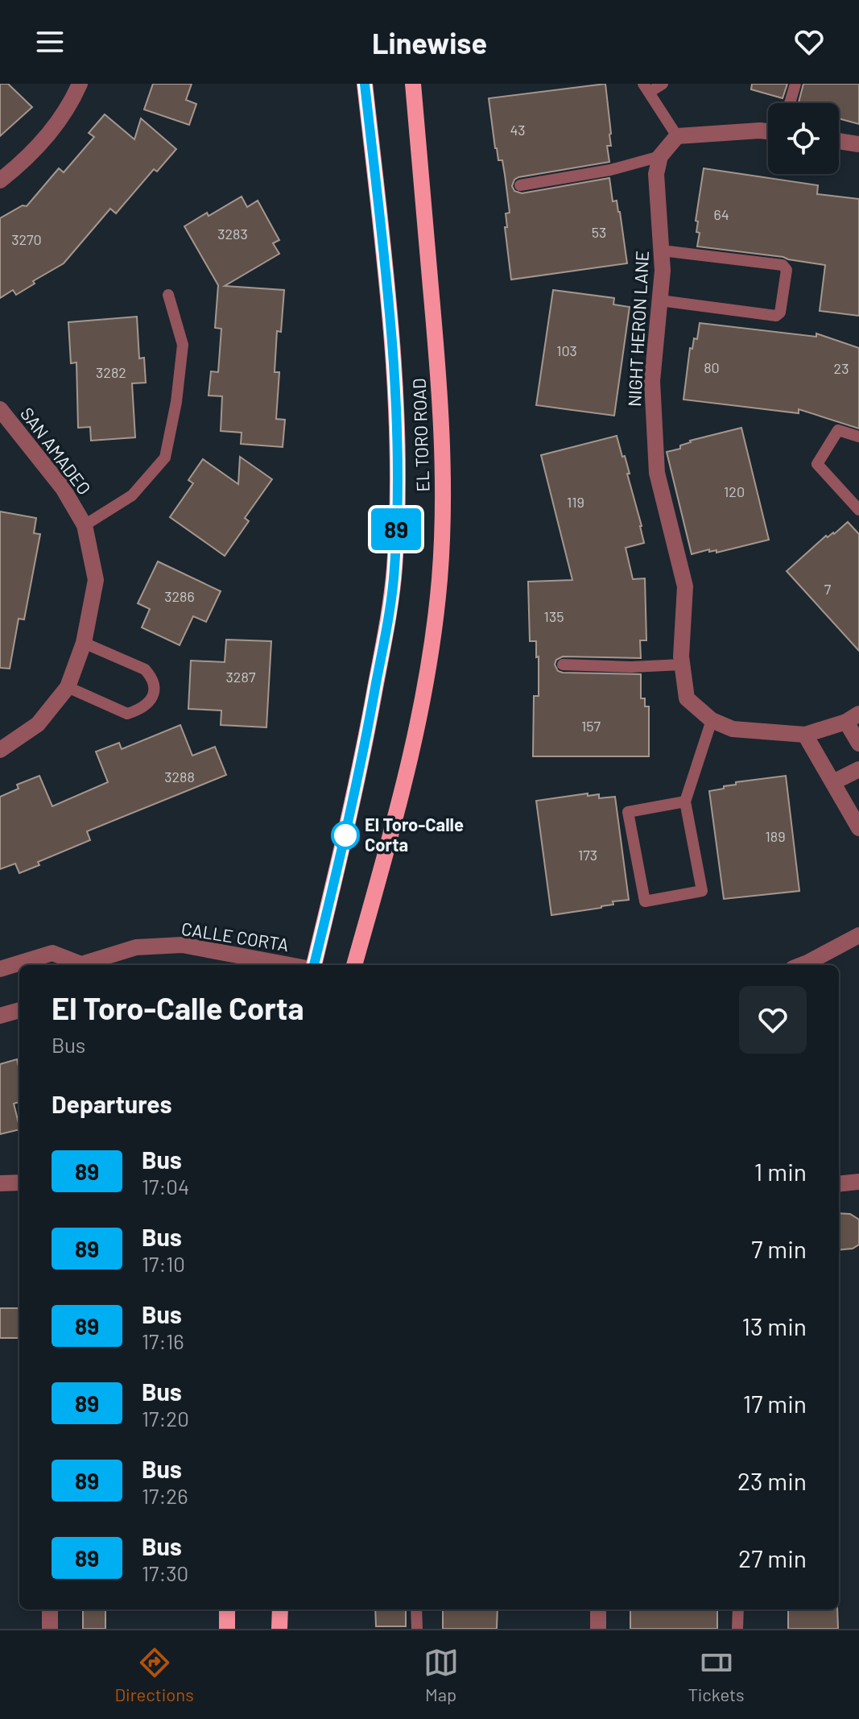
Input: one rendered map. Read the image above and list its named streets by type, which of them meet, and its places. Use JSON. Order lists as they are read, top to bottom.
{
  "streets": {
    "main road": ["EL TORO ROAD"],
    "street": ["NIGHT HERON LANE", "SAN AMADEO", "CALLE CORTA"]
  },
  "places": ["El Toro-Calle Corta"],
  "lines": ["bus line 89"],
  "house_numbers": [
    "43",
    "64",
    "53",
    "3283",
    "3270",
    "103",
    "80",
    "23",
    "3282",
    "120",
    "119",
    "7",
    "3286",
    "135",
    "3287",
    "157",
    "3288",
    "189",
    "173"
  ],
  "page": {
    "header": "Linewise",
    "on_map": "89",
    "heading": [
      ["El Toro-Calle Corta", "Bus"],
      "Departures"
    ],
    "list": [
      {
        "mark": "89",
        "name": "Bus",
        "note": "17:04",
        "value": "1 min"
      },
      {
        "mark": "89",
        "name": "Bus",
        "note": "17:10",
        "value": "7 min"
      },
      {
        "mark": "89",
        "name": "Bus",
        "note": "17:16",
        "value": "13 min"
      },
      {
        "mark": "89",
        "name": "Bus",
        "note": "17:20",
        "value": "17 min"
      },
      {
        "mark": "89",
        "name": "Bus",
        "note": "17:26",
        "value": "23 min"
      },
      {
        "mark": "89",
        "name": "Bus",
        "note": "17:30",
        "value": "27 min"
      }
    ],
    "tabs": ["Directions", "Map", "Tickets"]
  }
}
